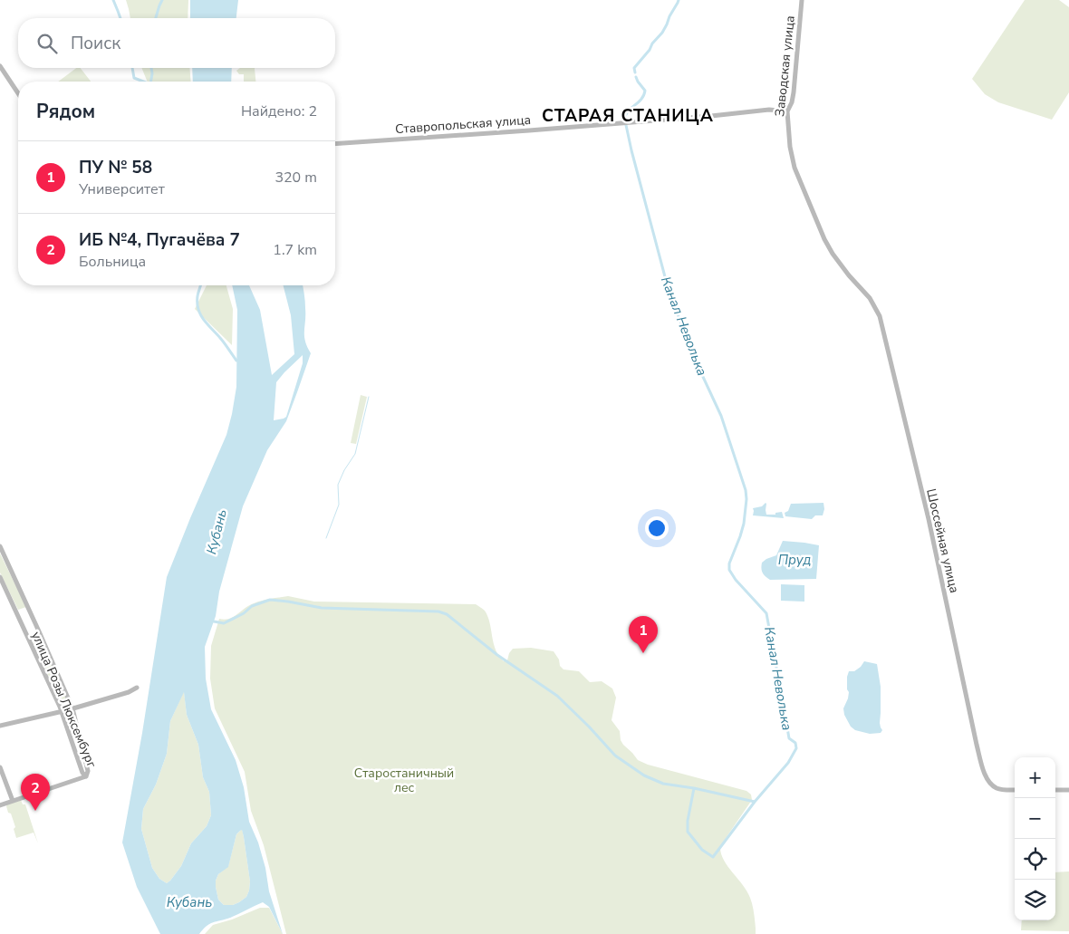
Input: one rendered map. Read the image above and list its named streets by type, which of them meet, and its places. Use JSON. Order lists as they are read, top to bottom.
{
  "streets": {
    "main road": [
      "Заводская улица",
      "Ставропольская улица",
      "Шоссейная улица",
      "улица Розы Люксембург"
    ]
  },
  "crossings": [
    ["Заводская улица", "Ставропольская улица"],
    ["Заводская улица", "Шоссейная улица"]
  ],
  "districts": ["СТАРАЯ СТАНИЦА"],
  "water": ["Канал Неволька", "Кубань", "Пруд"],
  "parks": ["Старостаничный лес"],
  "page": {
    "search": "Поиск",
    "heading": ["Рядом", "Найдено: 2"],
    "list": [
      {
        "mark": "1",
        "name": "ПУ № 58",
        "note": "Университет",
        "value": "320 m"
      },
      {
        "mark": "2",
        "name": "ИБ №4, Пугачёва 7",
        "note": "Больница",
        "value": "1.7 km"
      }
    ],
    "pins": ["1", "2"],
    "map_buttons": ["+", "−"]
  }
}
